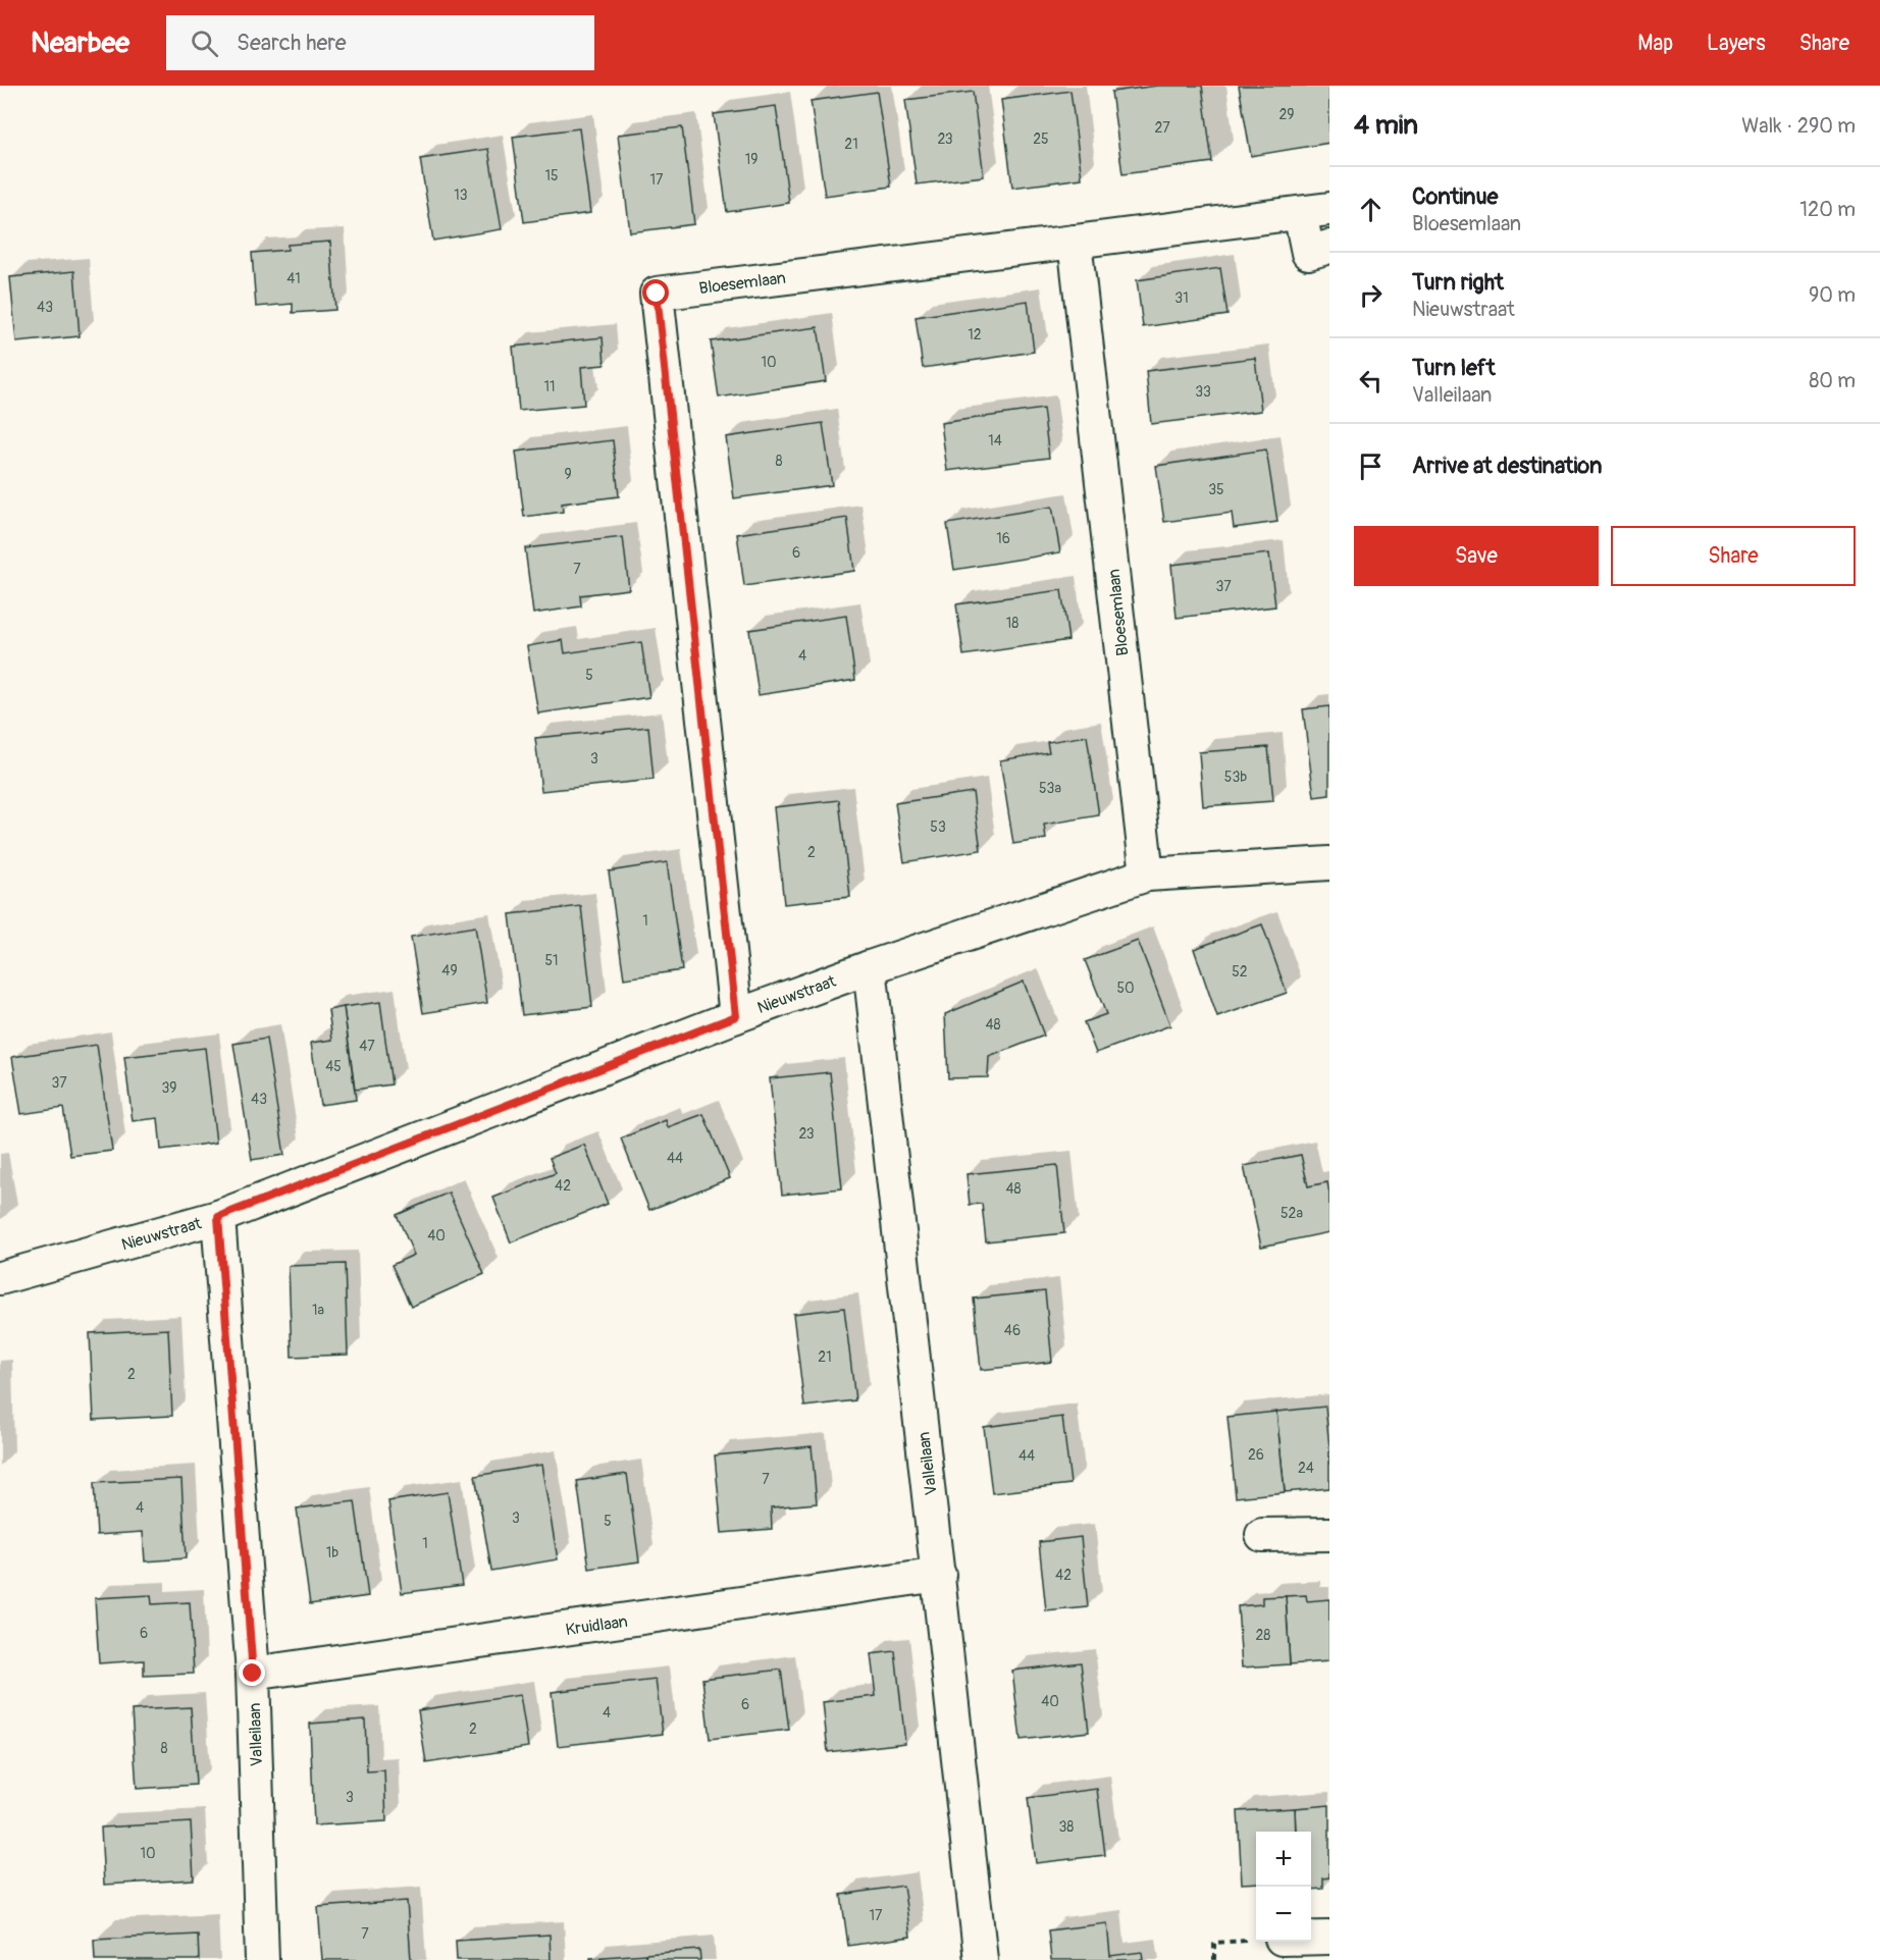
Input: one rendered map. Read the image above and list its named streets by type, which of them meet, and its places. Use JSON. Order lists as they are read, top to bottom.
{
  "streets": {
    "street": [
      "Bloesemlaan",
      "Nieuwstraat",
      "Valleilaan",
      "Kruidlaan"
    ]
  },
  "crossings": [
    ["Bloesemlaan", "Nieuwstraat"],
    ["Nieuwstraat", "Valleilaan"],
    ["Valleilaan", "Kruidlaan"]
  ],
  "house_numbers": [
    "29",
    "27",
    "23",
    "25",
    "21",
    "19",
    "15",
    "17",
    "13",
    "41",
    "31",
    "43",
    "12",
    "10",
    "11",
    "33",
    "14",
    "8",
    "9",
    "35",
    "16",
    "6",
    "7",
    "37",
    "18",
    "4",
    "5",
    "3",
    "53b",
    "53a",
    "53",
    "2",
    "1",
    "51",
    "49",
    "52",
    "50",
    "48",
    "47",
    "45",
    "37",
    "39",
    "43",
    "23",
    "44",
    "42",
    "48",
    "52a",
    "40",
    "1a",
    "46",
    "21",
    "2",
    "26",
    "44",
    "24",
    "7",
    "4",
    "3",
    "5",
    "1",
    "1b",
    "42",
    "6",
    "28",
    "40",
    "6",
    "4",
    "2",
    "8",
    "3",
    "38",
    "10",
    "17",
    "7"
  ],
  "page": {
    "header": "Nearbee",
    "search": "Search here",
    "nav": ["Map", "Layers", "Share"],
    "heading": ["4 min", "Walk · 290 m"],
    "list": [
      ["Continue", "Bloesemlaan", "120 m"],
      ["Turn right", "Nieuwstraat", "90 m"],
      ["Turn left", "Valleilaan", "80 m"],
      "Arrive at destination"
    ],
    "buttons": ["Save", "Share"],
    "map_buttons": ["+", "−"]
  }
}
